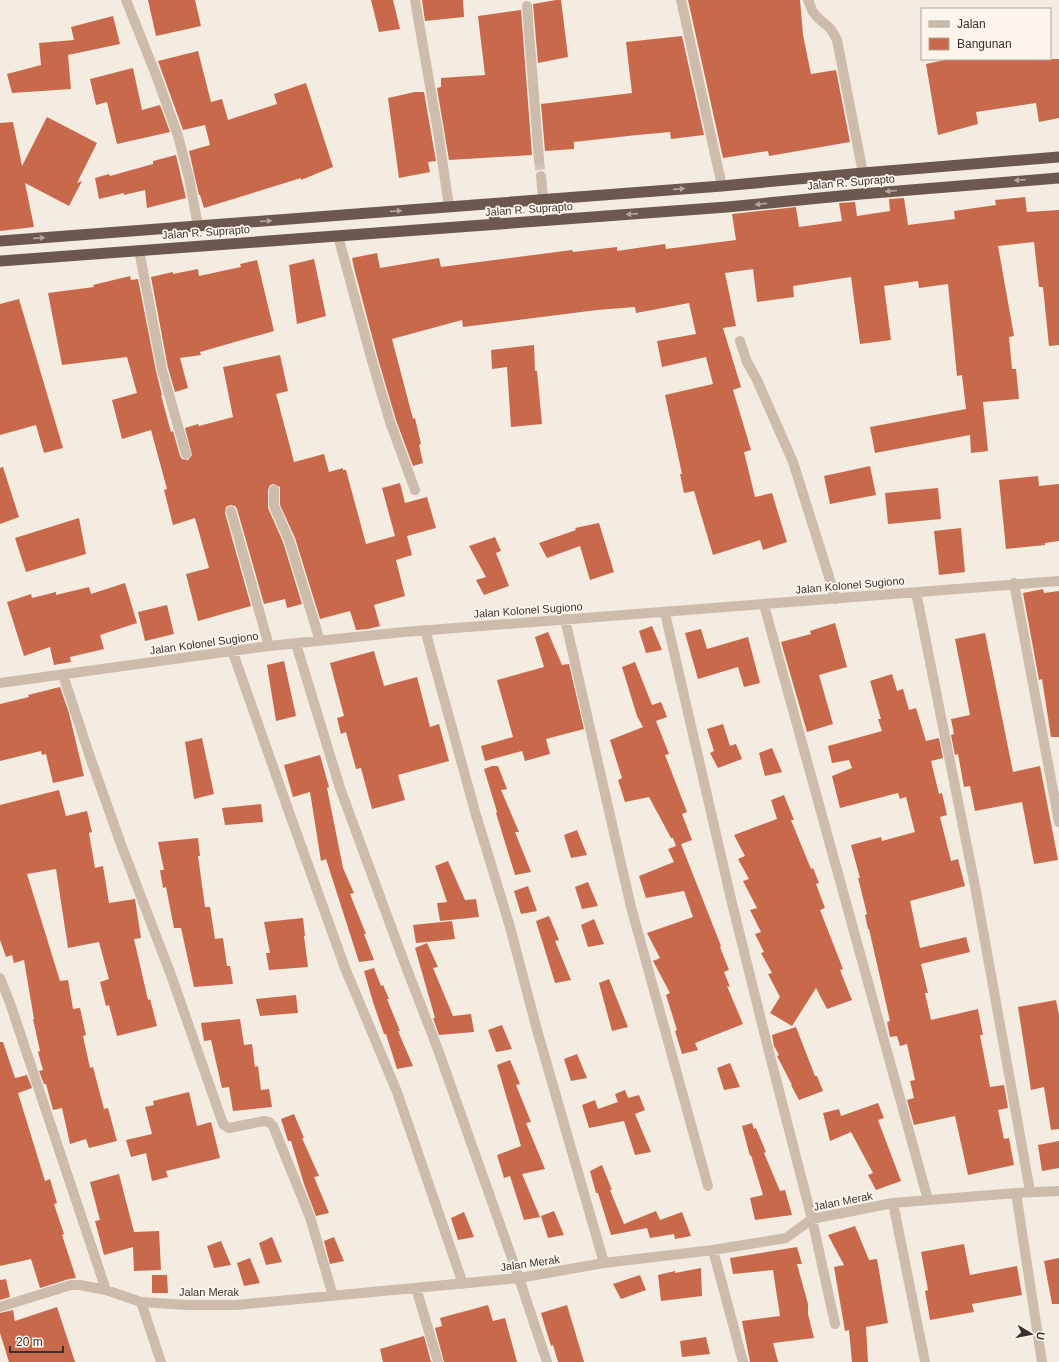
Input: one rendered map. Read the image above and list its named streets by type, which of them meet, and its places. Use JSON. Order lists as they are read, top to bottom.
{
  "streets": {
    "highway": ["Jalan R. Suprapto"],
    "street": ["Jalan Kolonel Sugiono", "Jalan Merak"]
  },
  "legend": ["Jalan", "Bangunan"],
  "scale_bar": "20 m",
  "north": "right"
}
